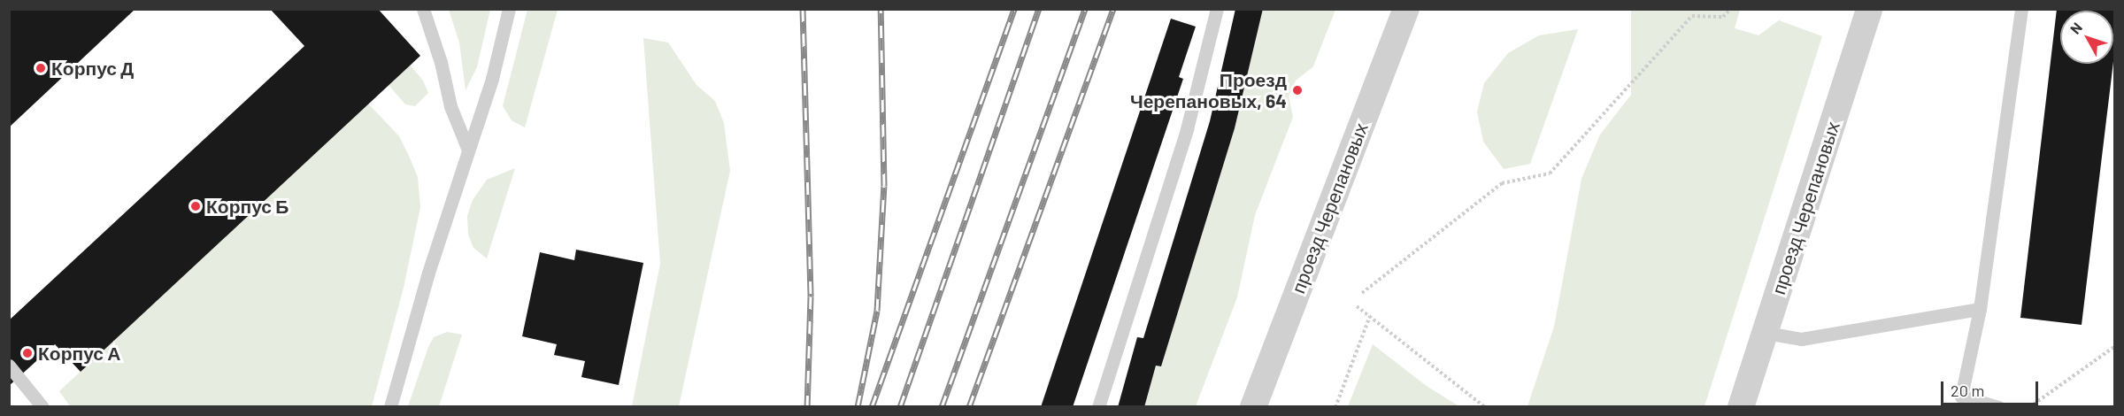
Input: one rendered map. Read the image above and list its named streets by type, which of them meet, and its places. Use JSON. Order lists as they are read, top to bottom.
{
  "streets": {
    "street": ["проезд Черепановых"]
  },
  "places": [
    "Корпус Д",
    "Проезд Черепановых, 64",
    "Корпус Б",
    "Корпус А"
  ],
  "scale_bar": "20 m",
  "north": "top left"
}
